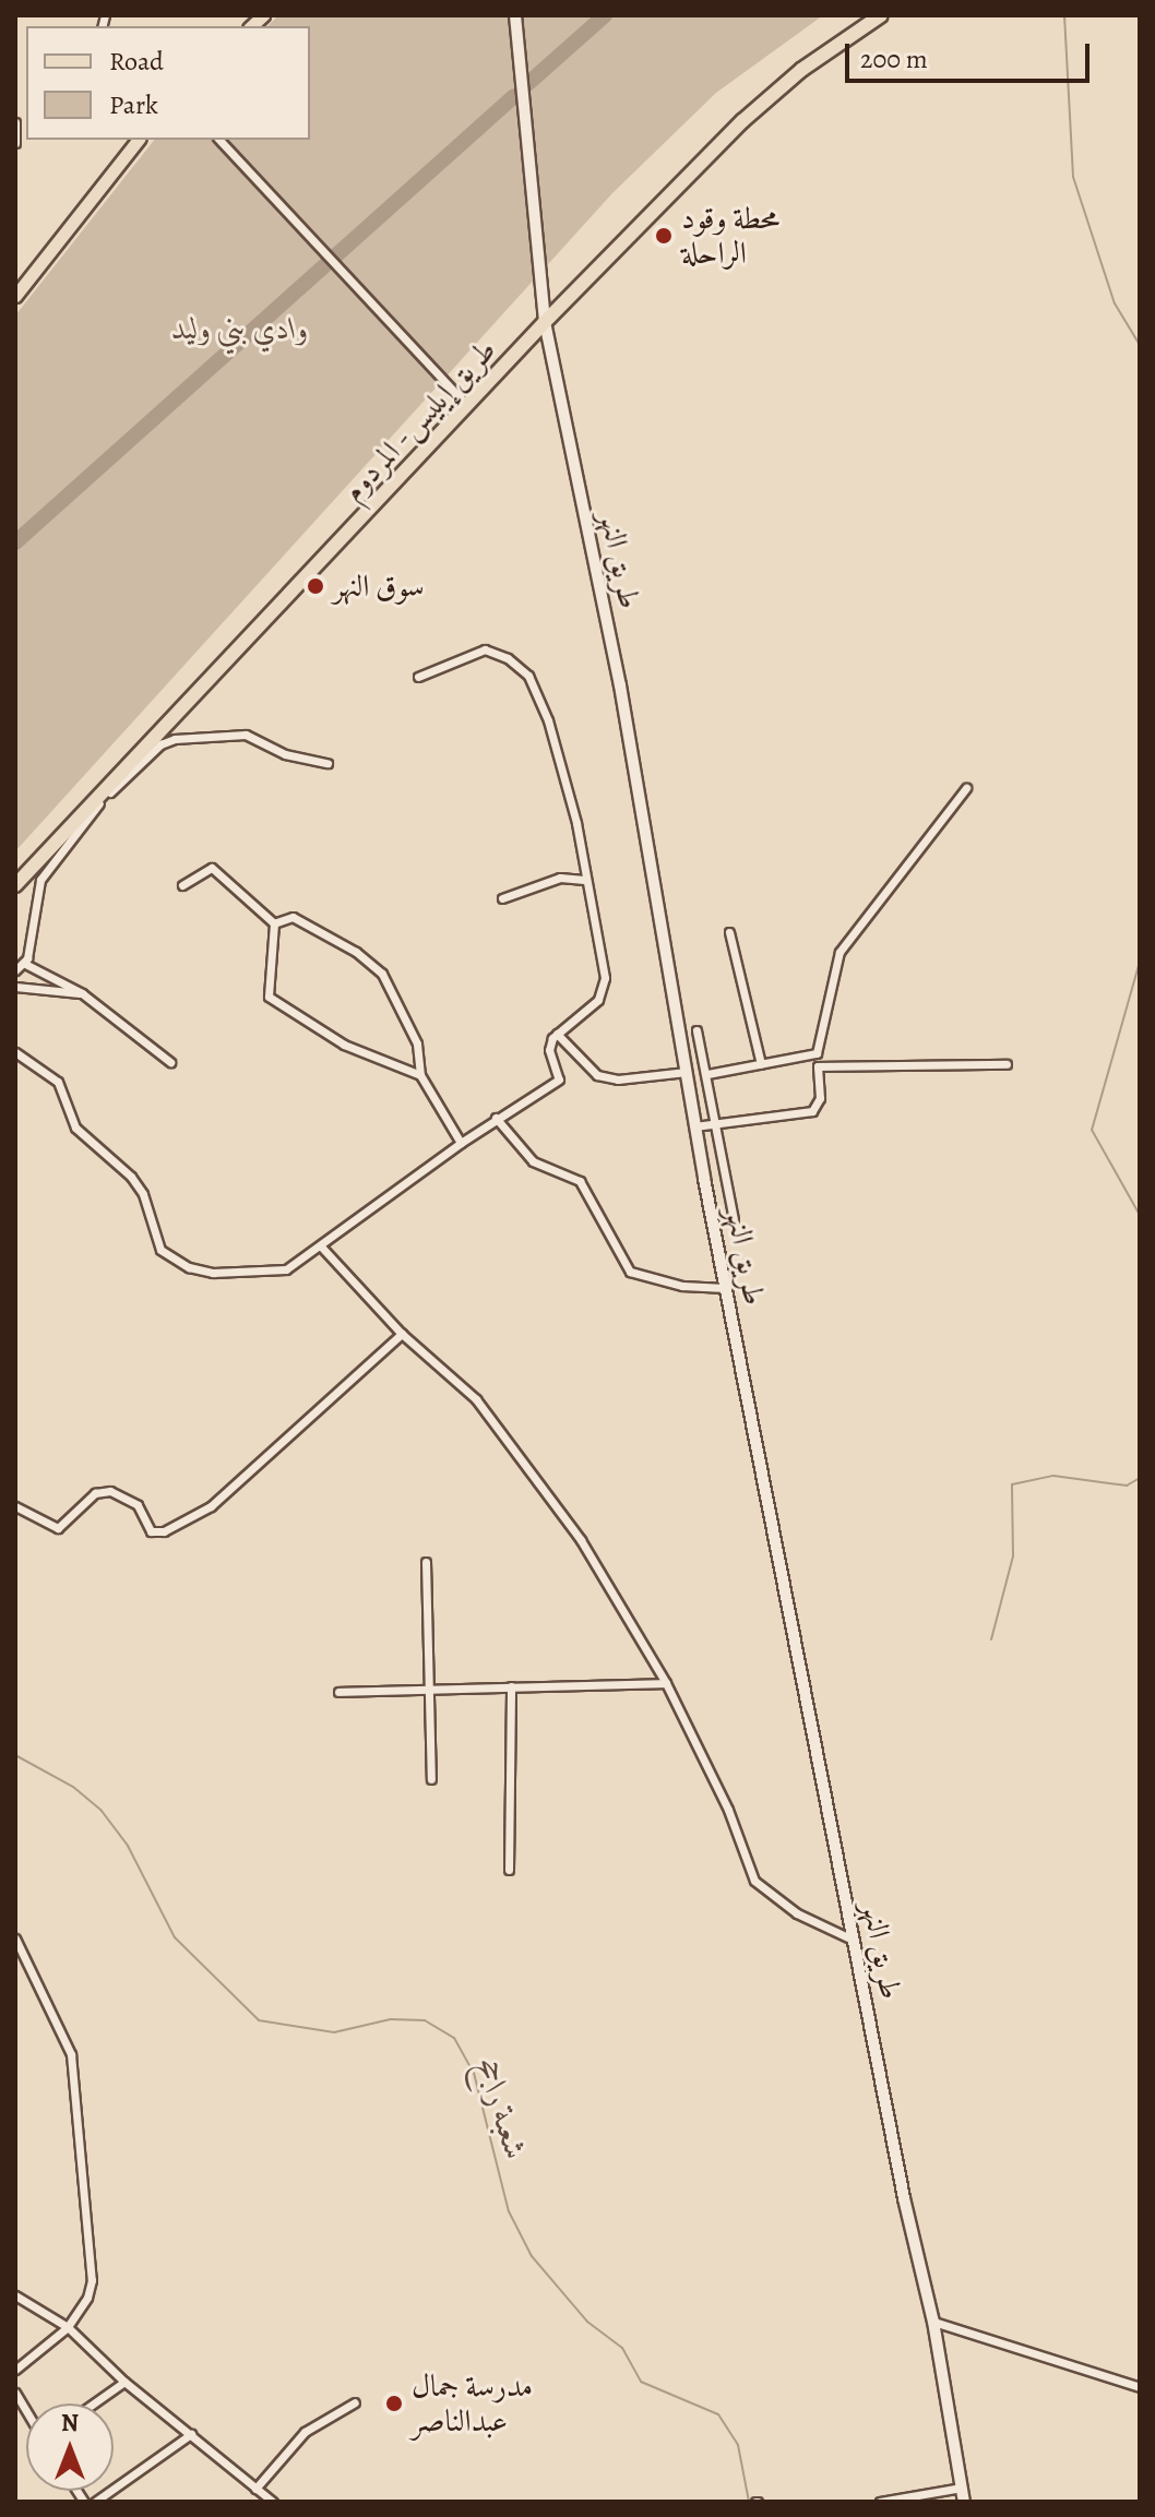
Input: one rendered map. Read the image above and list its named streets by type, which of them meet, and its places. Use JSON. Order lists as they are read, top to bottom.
{
  "streets": {
    "highway": ["طريق إيليس- المردوم"],
    "main road": ["طريق النهر"]
  },
  "crossings": [
    ["طريق إيليس- المردوم", "طريق النهر"]
  ],
  "water": ["شعبة راجح"],
  "parks": ["وادي بني وليد"],
  "places": ["محطة وقود الراحلة", "سوق النهر", "مدرسة جمال عبدالناصر"],
  "legend": ["Road", "Park"],
  "scale_bar": "200 m",
  "north": "top"
}
